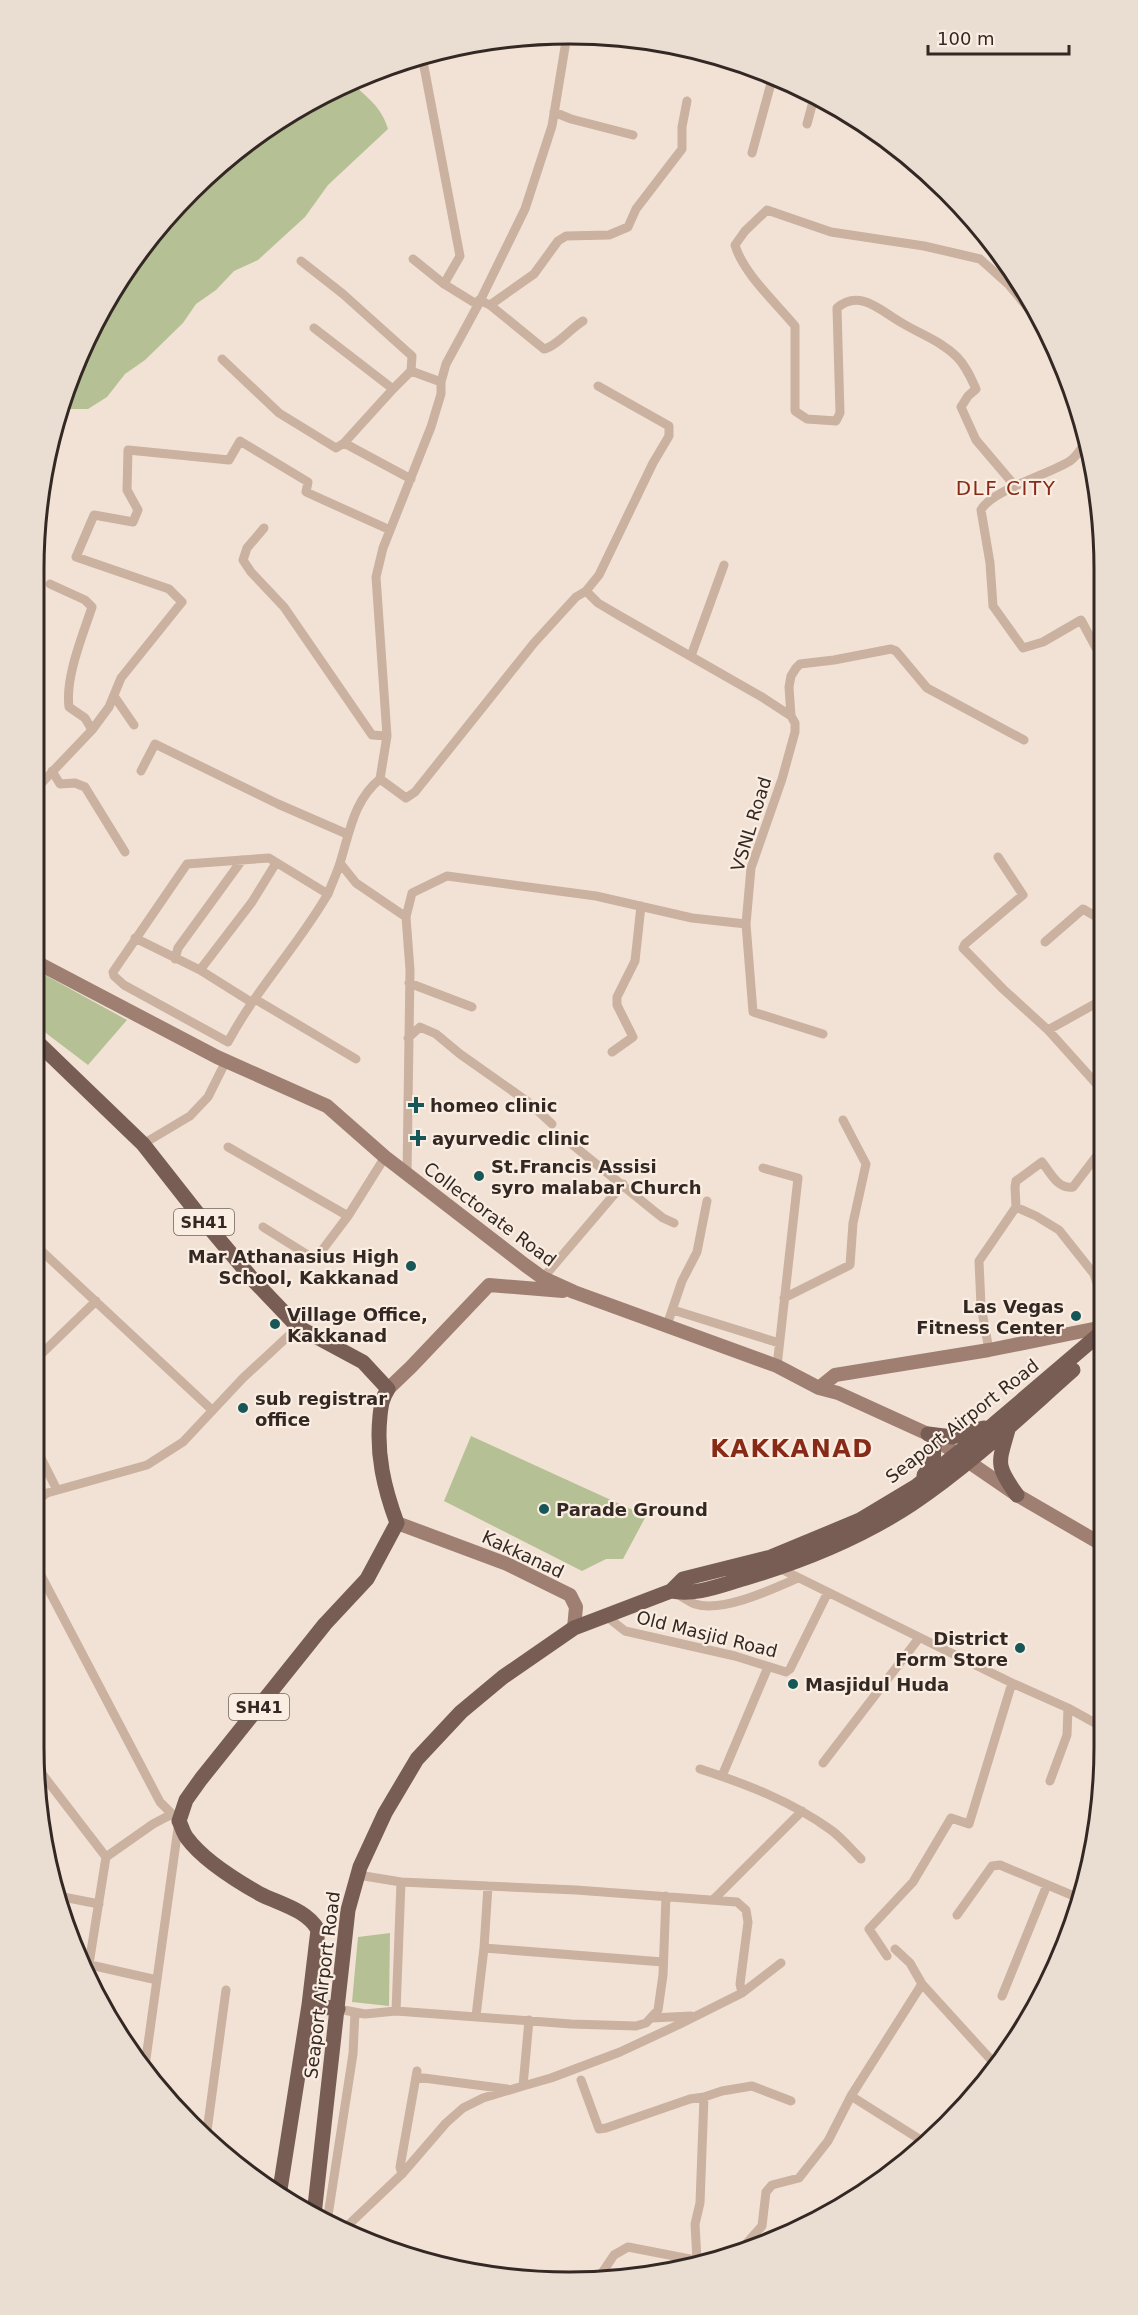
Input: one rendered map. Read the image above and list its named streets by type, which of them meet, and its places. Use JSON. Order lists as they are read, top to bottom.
{
  "streets": {
    "main road": ["SH41", "Seaport Airport Road"],
    "street": [
      "VSNL Road",
      "Collectorate Road",
      "Kakkanad",
      "Old Masjid Road"
    ]
  },
  "crossings": [
    ["Collectorate Road", "Seaport Airport Road"],
    ["SH41", "Kakkanad"],
    ["Seaport Airport Road", "Kakkanad"],
    ["Seaport Airport Road", "Old Masjid Road"]
  ],
  "districts": ["DLF CITY", "KAKKANAD"],
  "places": {
    "health": ["homeo clinic", "ayurvedic clinic"],
    "other": [
      "St.Francis Assisi syro malabar Church",
      "Mar Athanasius High School, Kakkanad",
      "Las Vegas Fitness Center",
      "Village Office, Kakkanad",
      "sub registrar office",
      "Parade Ground",
      "District Form Store",
      "Masjidul Huda"
    ]
  },
  "scale_bar": "100 m"
}
